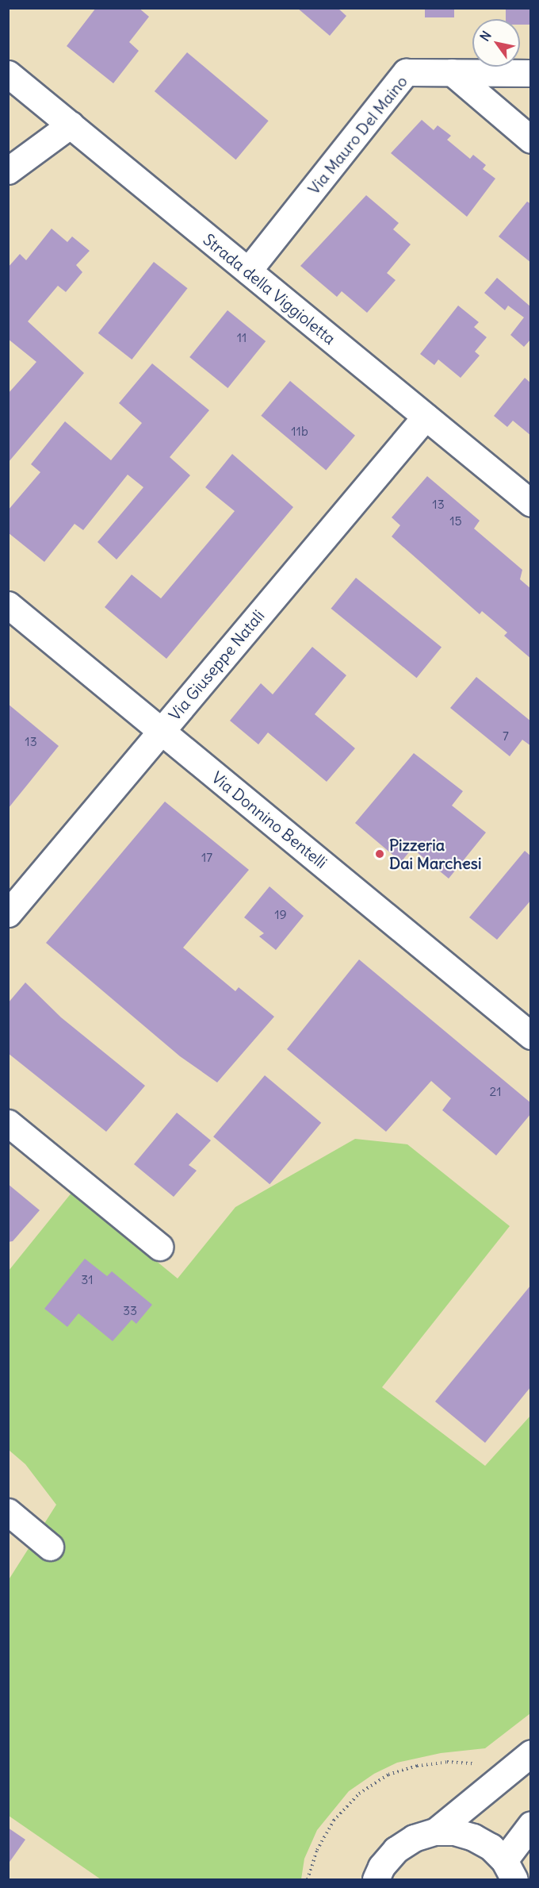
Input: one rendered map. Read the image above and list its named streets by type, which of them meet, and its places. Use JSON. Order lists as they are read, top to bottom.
{
  "streets": {
    "street": [
      "Via Mauro Del Maino",
      "Strada della Viggioletta",
      "Via Giuseppe Natali",
      "Via Donnino Bentelli"
    ]
  },
  "crossings": [
    ["Via Mauro Del Maino", "Strada della Viggioletta"],
    ["Strada della Viggioletta", "Via Giuseppe Natali"],
    ["Via Giuseppe Natali", "Via Donnino Bentelli"]
  ],
  "places": ["Pizzeria Dai Marchesi"],
  "house_numbers": [
    "11",
    "11b",
    "13",
    "15",
    "7",
    "13",
    "17",
    "19",
    "21",
    "31",
    "33"
  ],
  "north": "top left"
}
